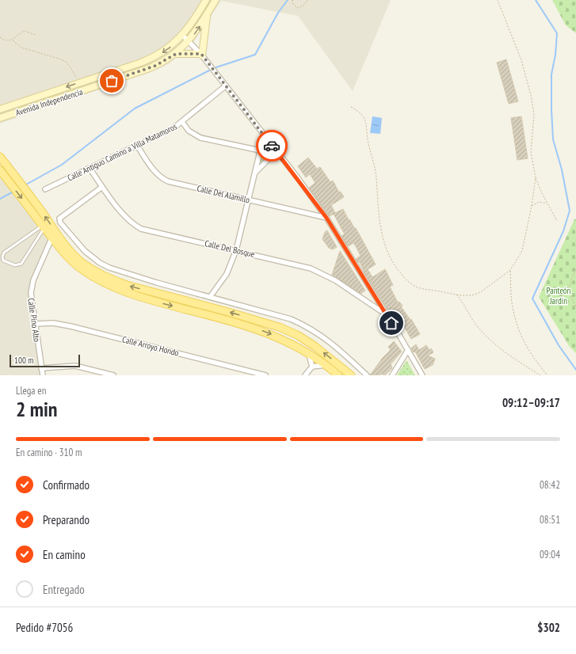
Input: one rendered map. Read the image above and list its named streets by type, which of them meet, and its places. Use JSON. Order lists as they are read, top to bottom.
{
  "streets": {
    "main road": ["Avenida Independencia"],
    "street": [
      "Calle Antiguo Camino a Villa Matamoros",
      "Calle Del Alamillo",
      "Calle Del Bosque",
      "Calle Pino Alto",
      "Calle Arroyo Hondo"
    ]
  },
  "crossings": [
    ["Calle Antiguo Camino a Villa Matamoros", "Calle Del Alamillo"],
    ["Calle Antiguo Camino a Villa Matamoros", "Calle Del Bosque"],
    ["Calle Pino Alto", "Calle Arroyo Hondo"]
  ],
  "parks": ["Panteón Jardín"],
  "scale_bar": "100 m",
  "page": {
    "scale": "100 m",
    "heading": ["2 min", "Llega en", "09:12–09:17"],
    "panel": ["Pedido #7056", "$302"],
    "bar": "En camino · 310 m",
    "list": [
      ["Confirmado", "08:42"],
      ["Preparando", "08:51"],
      ["En camino", "09:04"],
      "Entregado"
    ]
  }
}
